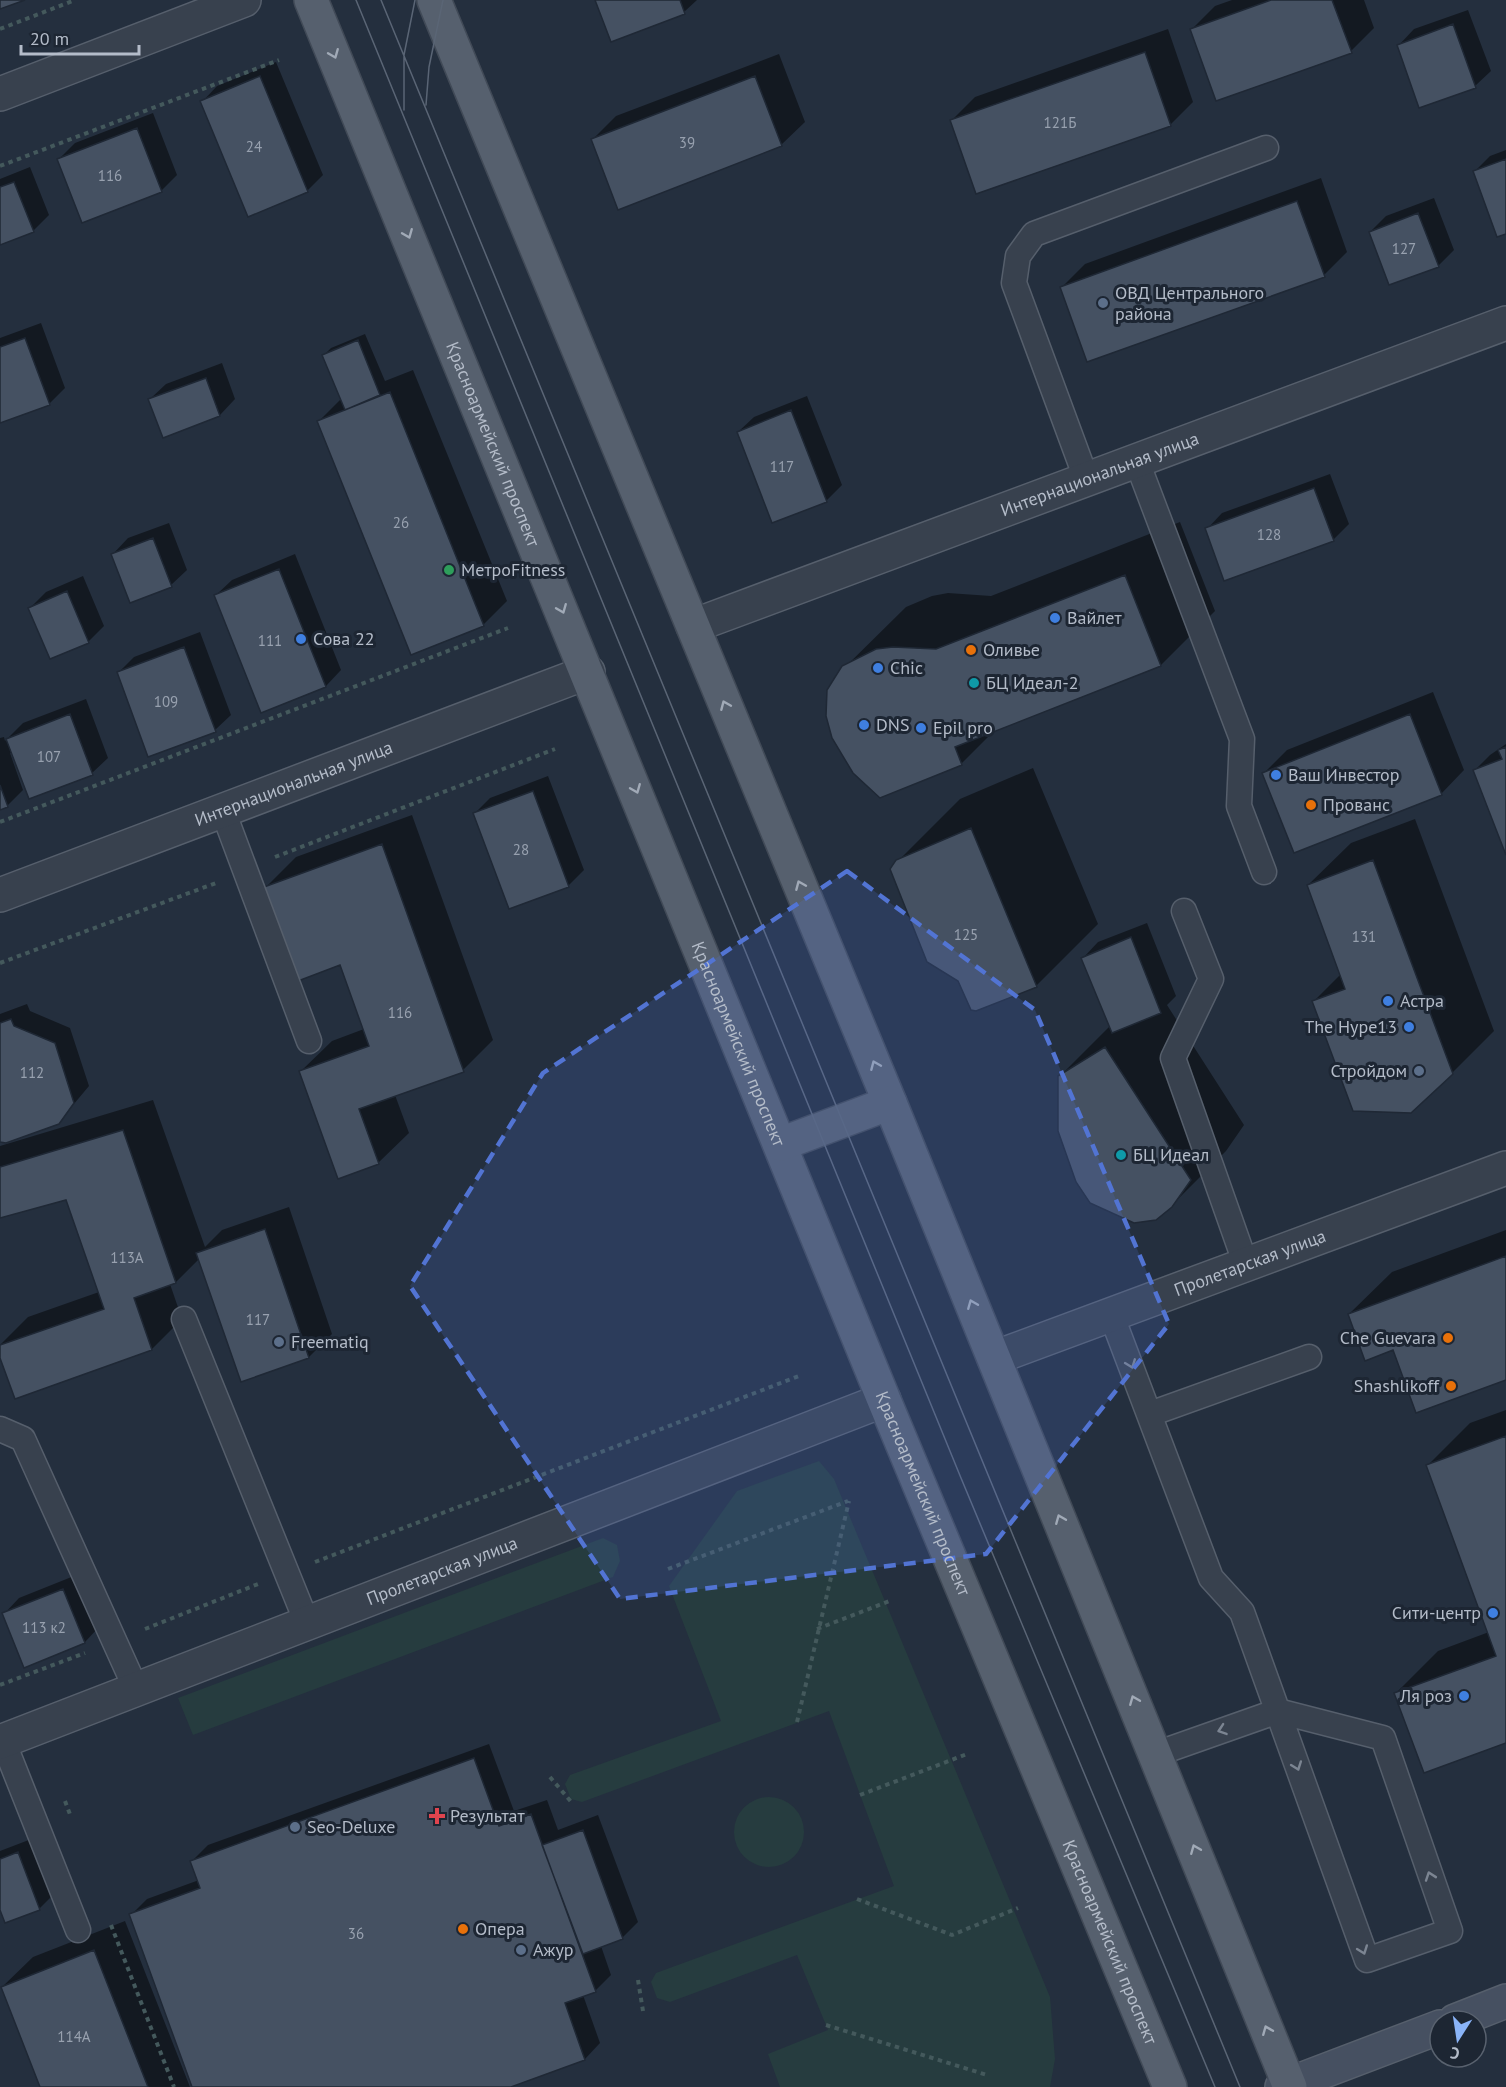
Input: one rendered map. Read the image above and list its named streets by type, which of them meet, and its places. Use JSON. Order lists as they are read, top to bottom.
{
  "streets": {
    "main road": ["Красноармейский проспект"],
    "street": ["Интернациональная улица", "Пролетарская улица"]
  },
  "crossings": [
    ["Красноармейский проспект", "Интернациональная улица"],
    ["Красноармейский проспект", "Пролетарская улица"]
  ],
  "places": {
    "other": [
      "ОВД Центрального района",
      "МетроFitness",
      "Вайлет",
      "Сова 22",
      "Оливье",
      "Chic",
      "БЦ Идеал-2",
      "DNS",
      "Epil pro",
      "Ваш Инвестор",
      "Прованс",
      "Астра",
      "The Hype13",
      "Стройдом",
      "БЦ Идеал",
      "Che Guevara",
      "Freematiq",
      "Shashlikoff",
      "Сити-центр",
      "Ля роз",
      "Seo-Deluxe",
      "Опера",
      "Ажур"
    ],
    "health": ["Результат"]
  },
  "house_numbers": [
    "121Б",
    "39",
    "24",
    "116",
    "127",
    "117",
    "26",
    "128",
    "111",
    "109",
    "107",
    "28",
    "125",
    "131",
    "116",
    "112",
    "113А",
    "117",
    "113 к2",
    "36",
    "114А"
  ],
  "scale_bar": "20 m",
  "north": "bottom"
}
